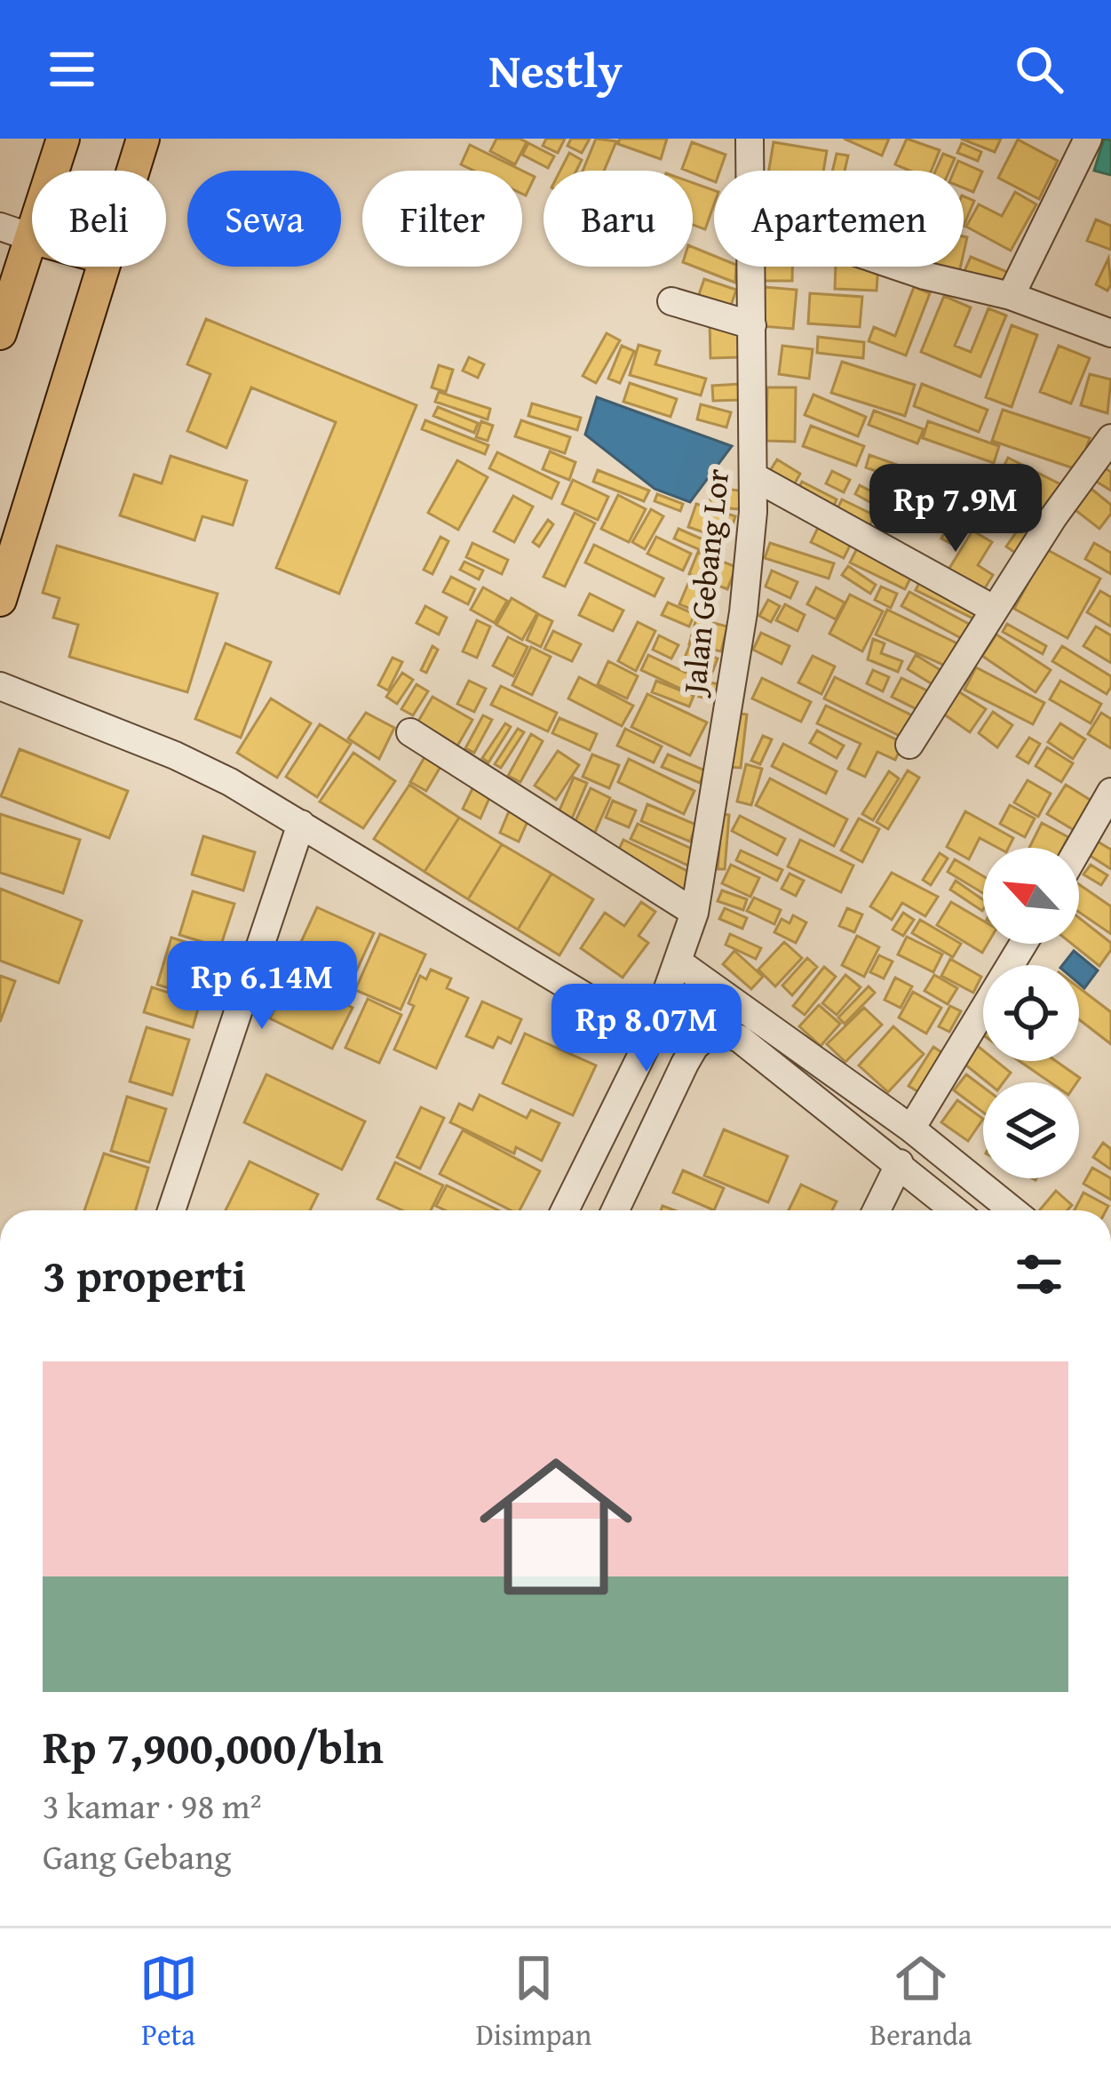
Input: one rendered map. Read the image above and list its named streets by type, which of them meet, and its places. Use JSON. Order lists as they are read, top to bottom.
{
  "streets": {
    "street": ["Jalan Gebang Lor"]
  },
  "north": "top left",
  "page": {
    "header": "Nestly",
    "chip": [
      "Beli",
      "Sewa",
      "Filter",
      "Baru",
      "Apartemen"
    ],
    "price": ["Rp 7.9M", "Rp 6.14M", "Rp 8.07M"],
    "heading": "3 properti",
    "list": [
      {
        "name": "Rp 7,900,000/bln",
        "note": "3 kamar · 98 m² · Gang Gebang"
      }
    ],
    "tabs": ["Peta", "Disimpan", "Beranda"]
  }
}
